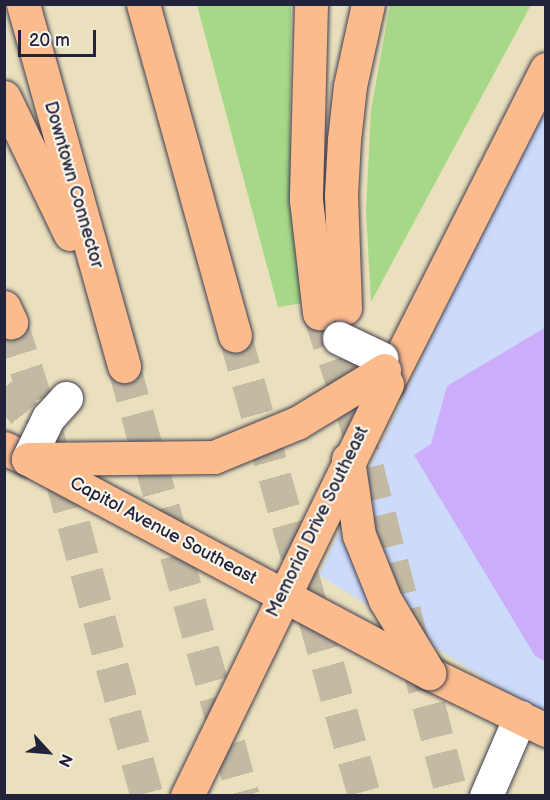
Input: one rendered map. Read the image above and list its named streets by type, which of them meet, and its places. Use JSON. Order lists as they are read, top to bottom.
{
  "streets": {
    "main road": ["Downtown Connector", "Memorial Drive Southeast", "Capitol Avenue Southeast"]
  },
  "crossings": [
    ["Memorial Drive Southeast", "Capitol Avenue Southeast"]
  ],
  "scale_bar": "20 m",
  "north": "bottom right"
}
